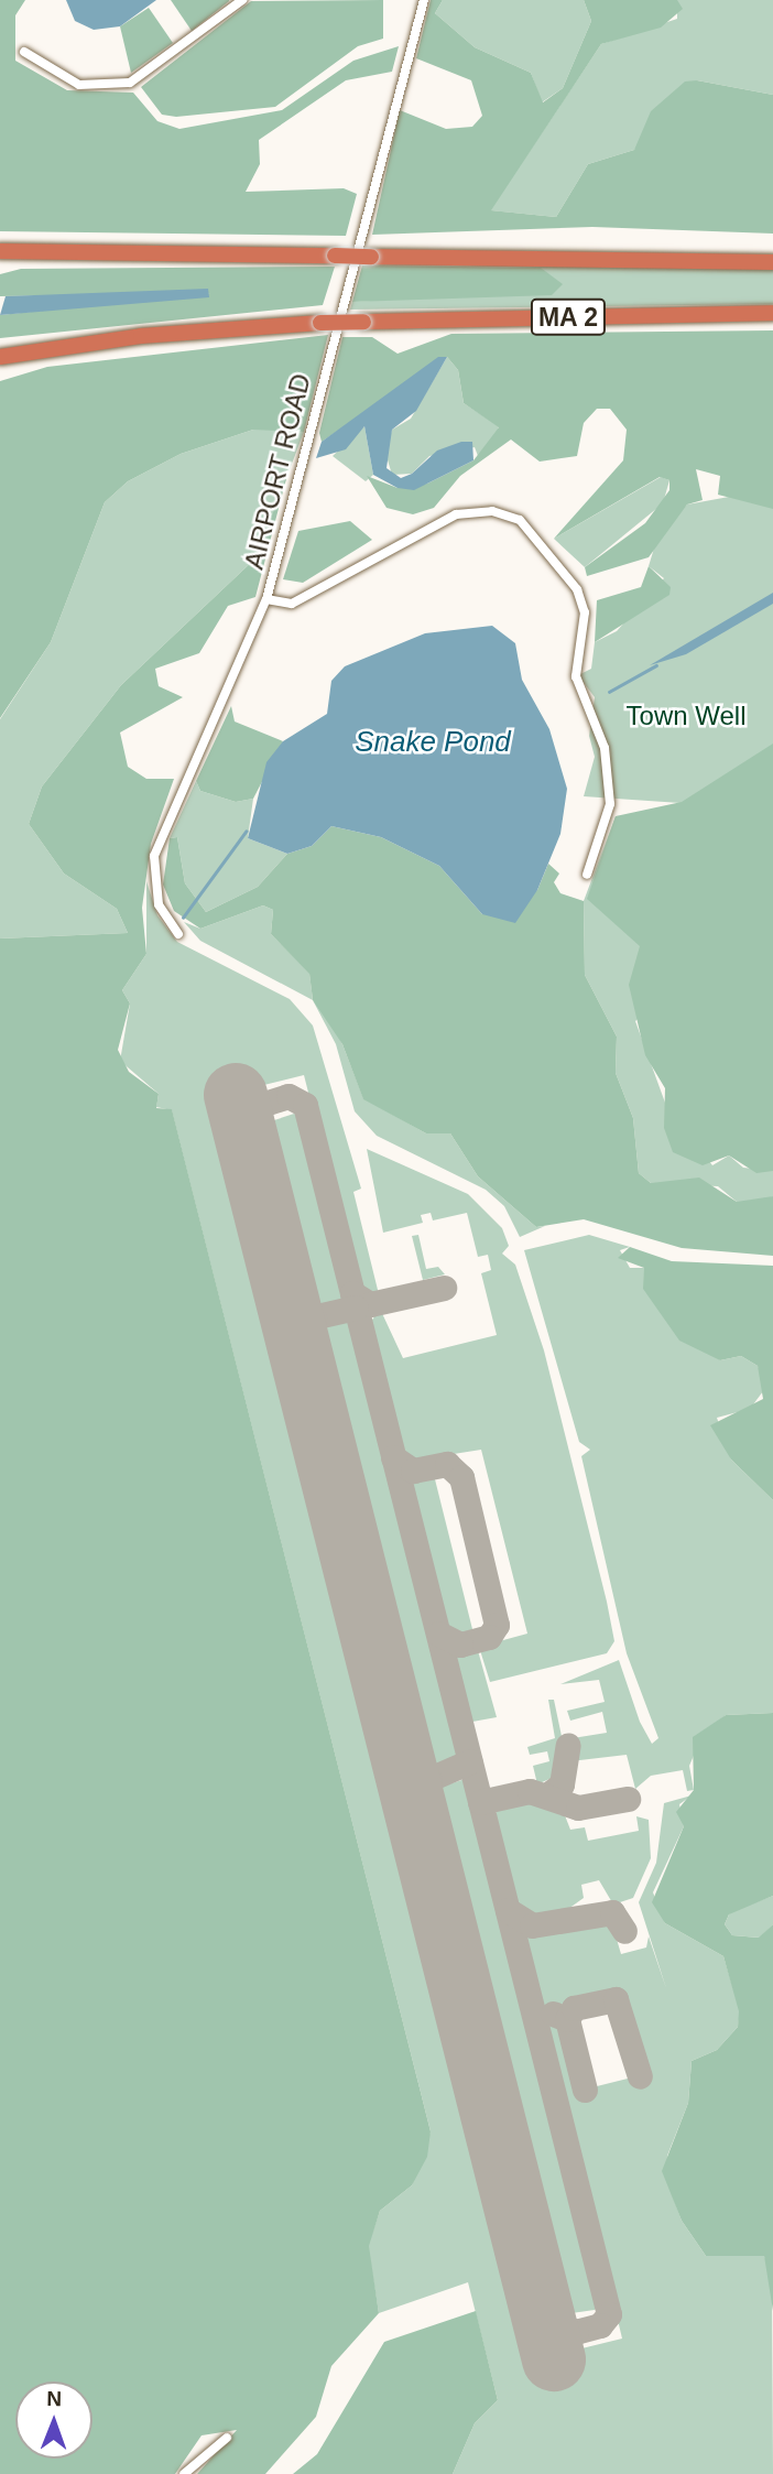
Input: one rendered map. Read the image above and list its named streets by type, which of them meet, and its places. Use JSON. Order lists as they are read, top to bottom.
{
  "streets": {
    "highway": ["MA 2"],
    "street": ["AIRPORT ROAD"]
  },
  "water": ["Snake Pond"],
  "parks": ["Town Well"],
  "north": "top"
}
